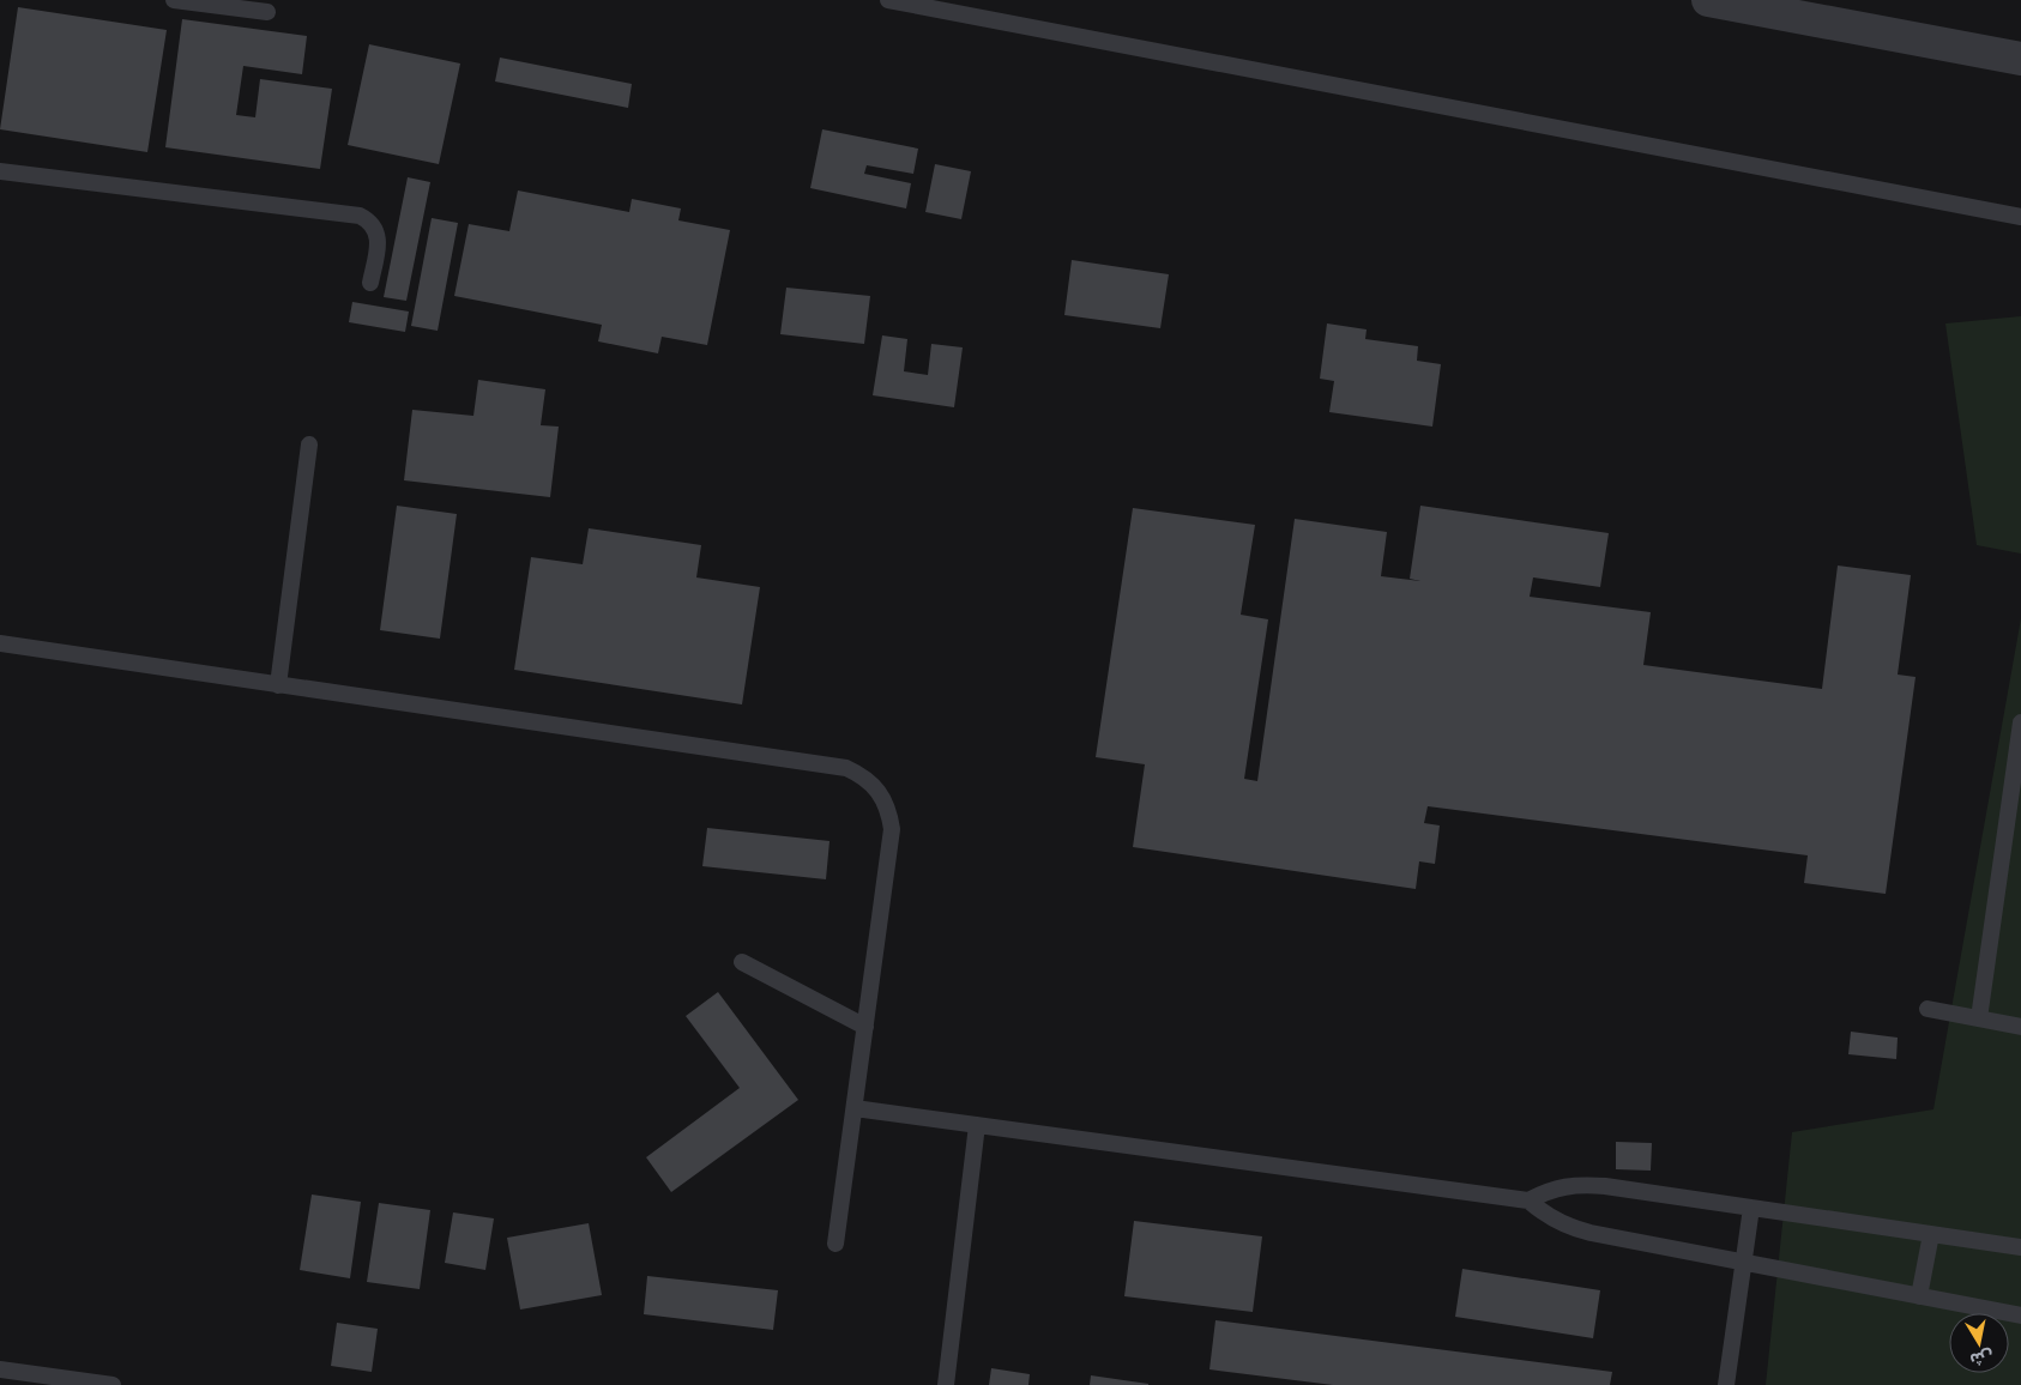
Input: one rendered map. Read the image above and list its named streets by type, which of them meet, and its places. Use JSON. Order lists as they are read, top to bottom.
{
  "north": "bottom"
}
